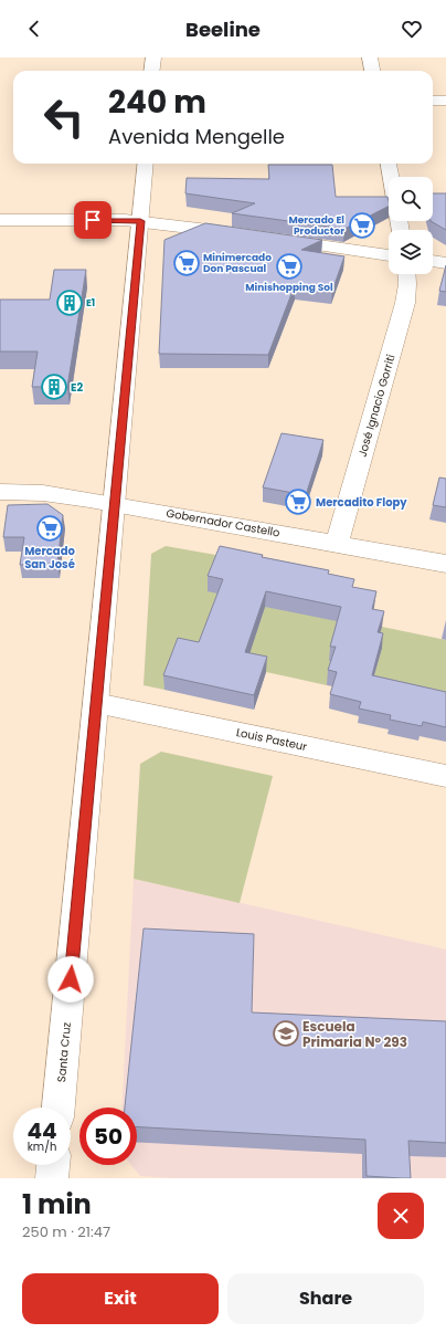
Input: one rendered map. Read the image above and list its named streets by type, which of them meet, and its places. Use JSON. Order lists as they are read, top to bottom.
{
  "streets": {
    "main road": [
      "José Ignacio Gorriti",
      "Gobernador Castello",
      "Louis Pasteur",
      "Santa Cruz"
    ]
  },
  "crossings": [
    ["José Ignacio Gorriti", "Gobernador Castello"],
    ["Gobernador Castello", "Santa Cruz"],
    ["Louis Pasteur", "Santa Cruz"]
  ],
  "places": {
    "supermarket": [
      "Mercado El Productor",
      "Minimercado Don Pascual",
      "Minishopping Sol",
      "Mercadito Flopy",
      "Mercado San José"
    ],
    "building": ["E1", "E2"],
    "school or university": ["Escuela Primaria N° 293"]
  },
  "page": {
    "header": "Beeline",
    "turn": ["240 m", "Avenida Mengelle"],
    "speed": "44 km/h",
    "limit": "50",
    "heading": ["1 min", "250 m · 21:47"],
    "buttons": ["Exit", "Share"]
  }
}
